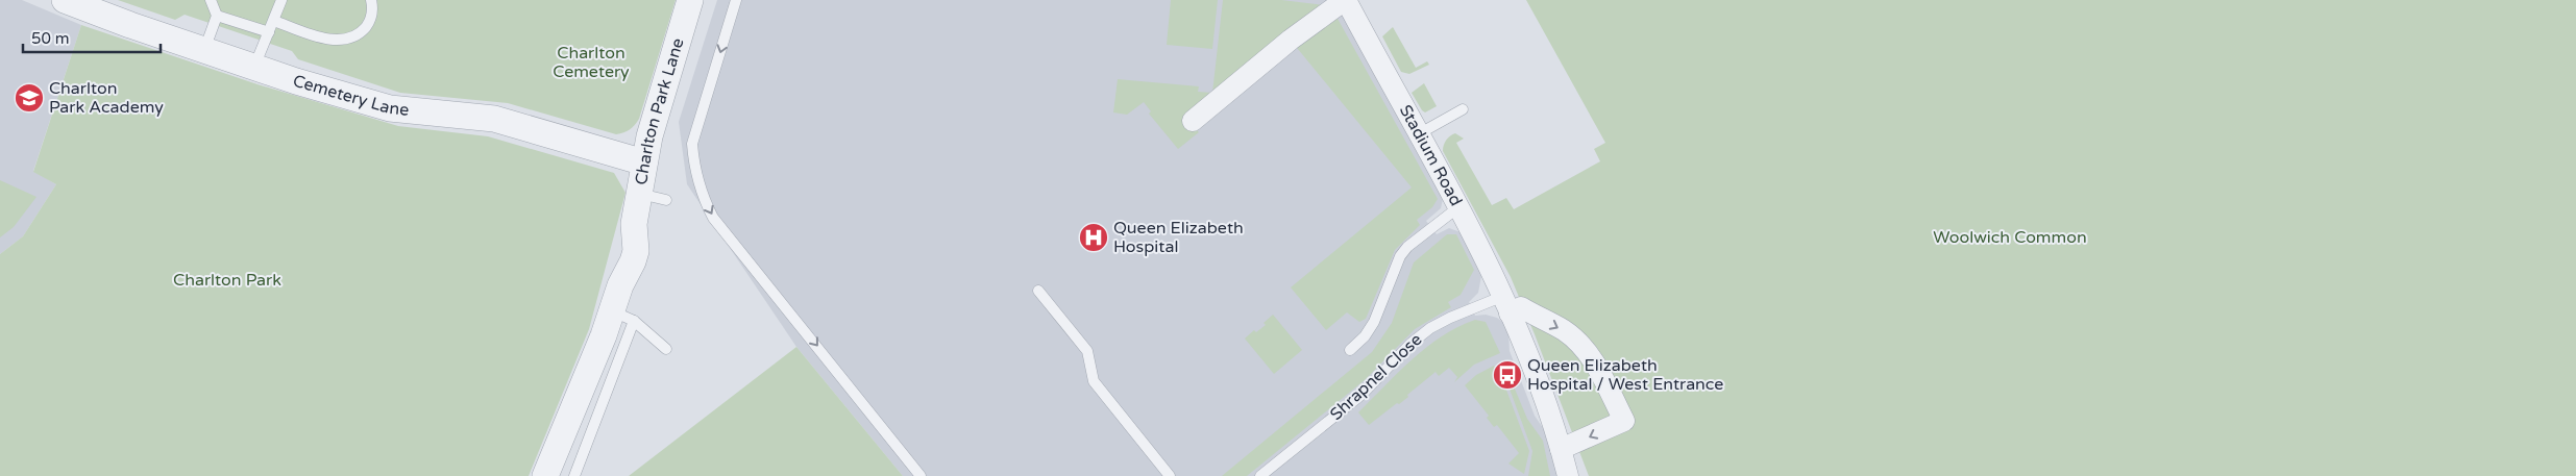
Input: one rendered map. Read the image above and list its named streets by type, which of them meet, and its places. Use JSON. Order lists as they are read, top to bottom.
{
  "streets": {
    "street": ["Cemetery Lane", "Charlton Park Lane", "Stadium Road"],
    "lane": ["Shrapnel Close"]
  },
  "crossings": [
    ["Cemetery Lane", "Charlton Park Lane"],
    ["Stadium Road", "Shrapnel Close"]
  ],
  "parks": ["Charlton Cemetery", "Woolwich Common", "Charlton Park"],
  "places": {
    "school or university": ["Charlton Park Academy"],
    "hospital": ["Queen Elizabeth Hospital"],
    "bus stop": ["Queen Elizabeth Hospital / West Entrance"]
  },
  "scale_bar": "50 m"
}
